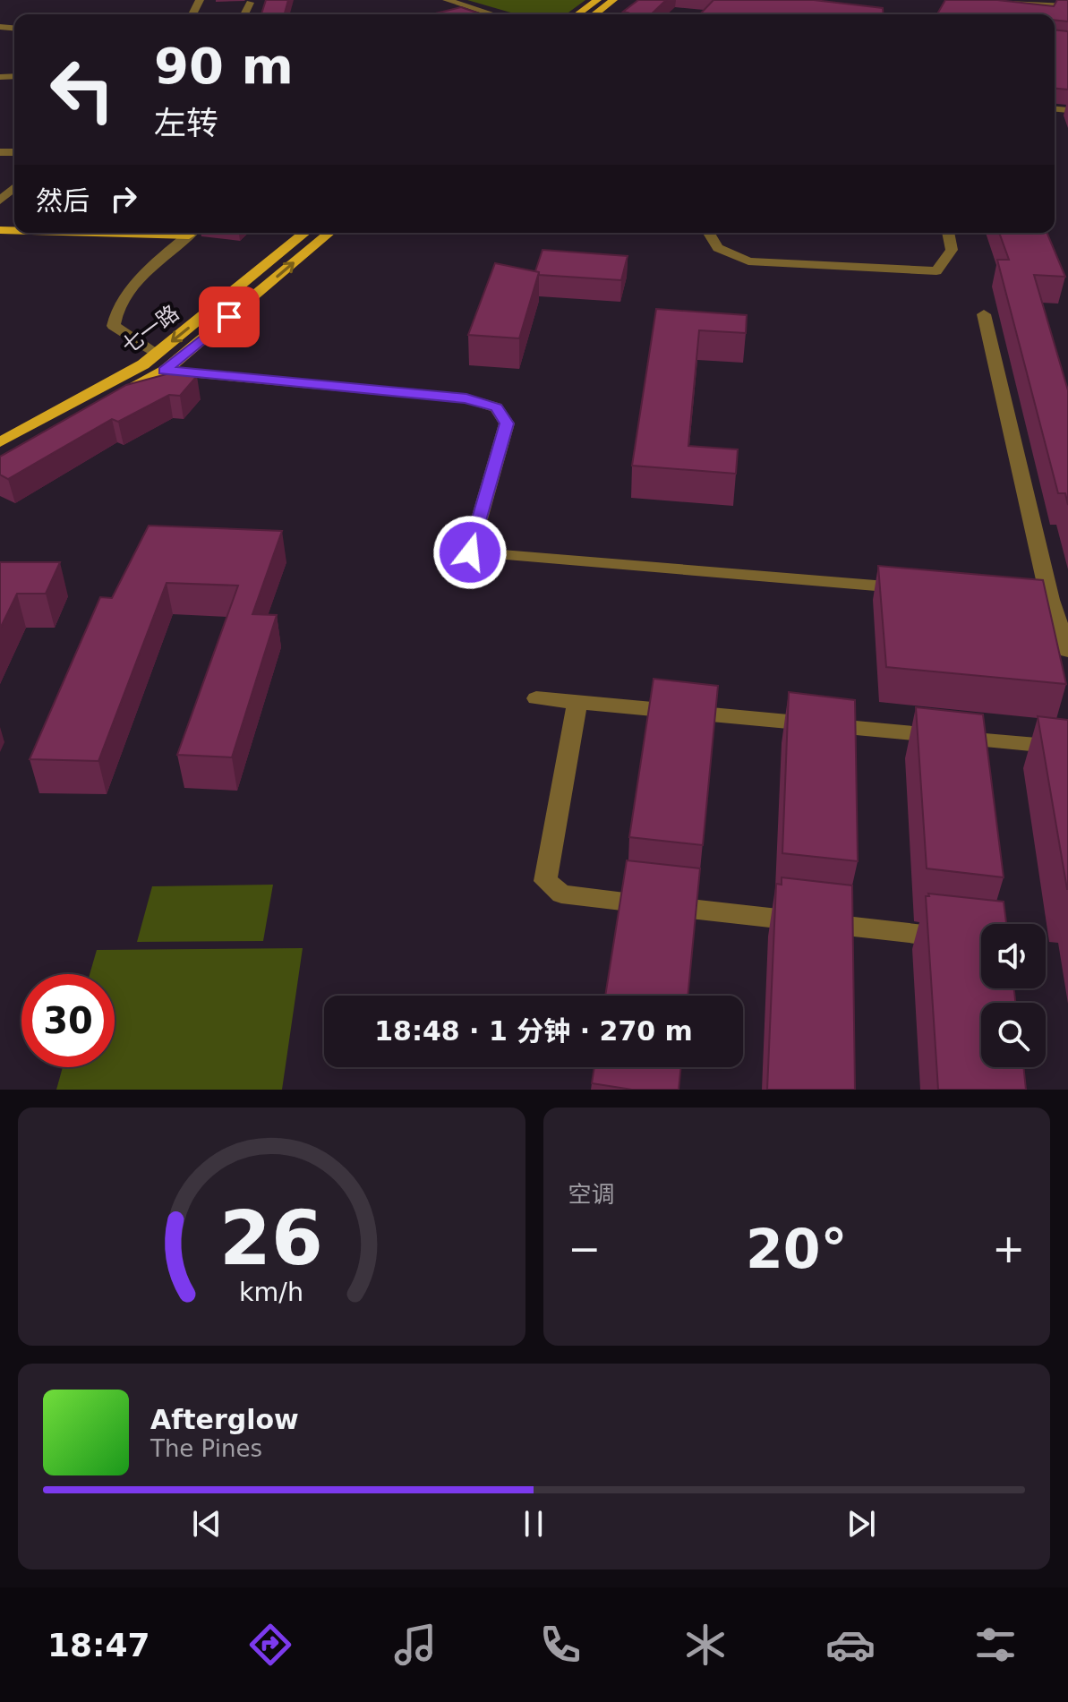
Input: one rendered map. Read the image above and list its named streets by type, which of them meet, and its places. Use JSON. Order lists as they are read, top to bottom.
{
  "streets": {
    "main road": ["七一路"]
  },
  "page": {
    "turn": ["90 m", "左转"],
    "then": "然后",
    "limit": "30",
    "trip": "18:48 · 1 分钟 · 270 m",
    "tile": "空调",
    "heat": ["−", "20°", "+"],
    "song": ["Afterglow", "The Pines"],
    "tabs": "18:47",
    "gauge": ["26", "km/h"]
  }
}
